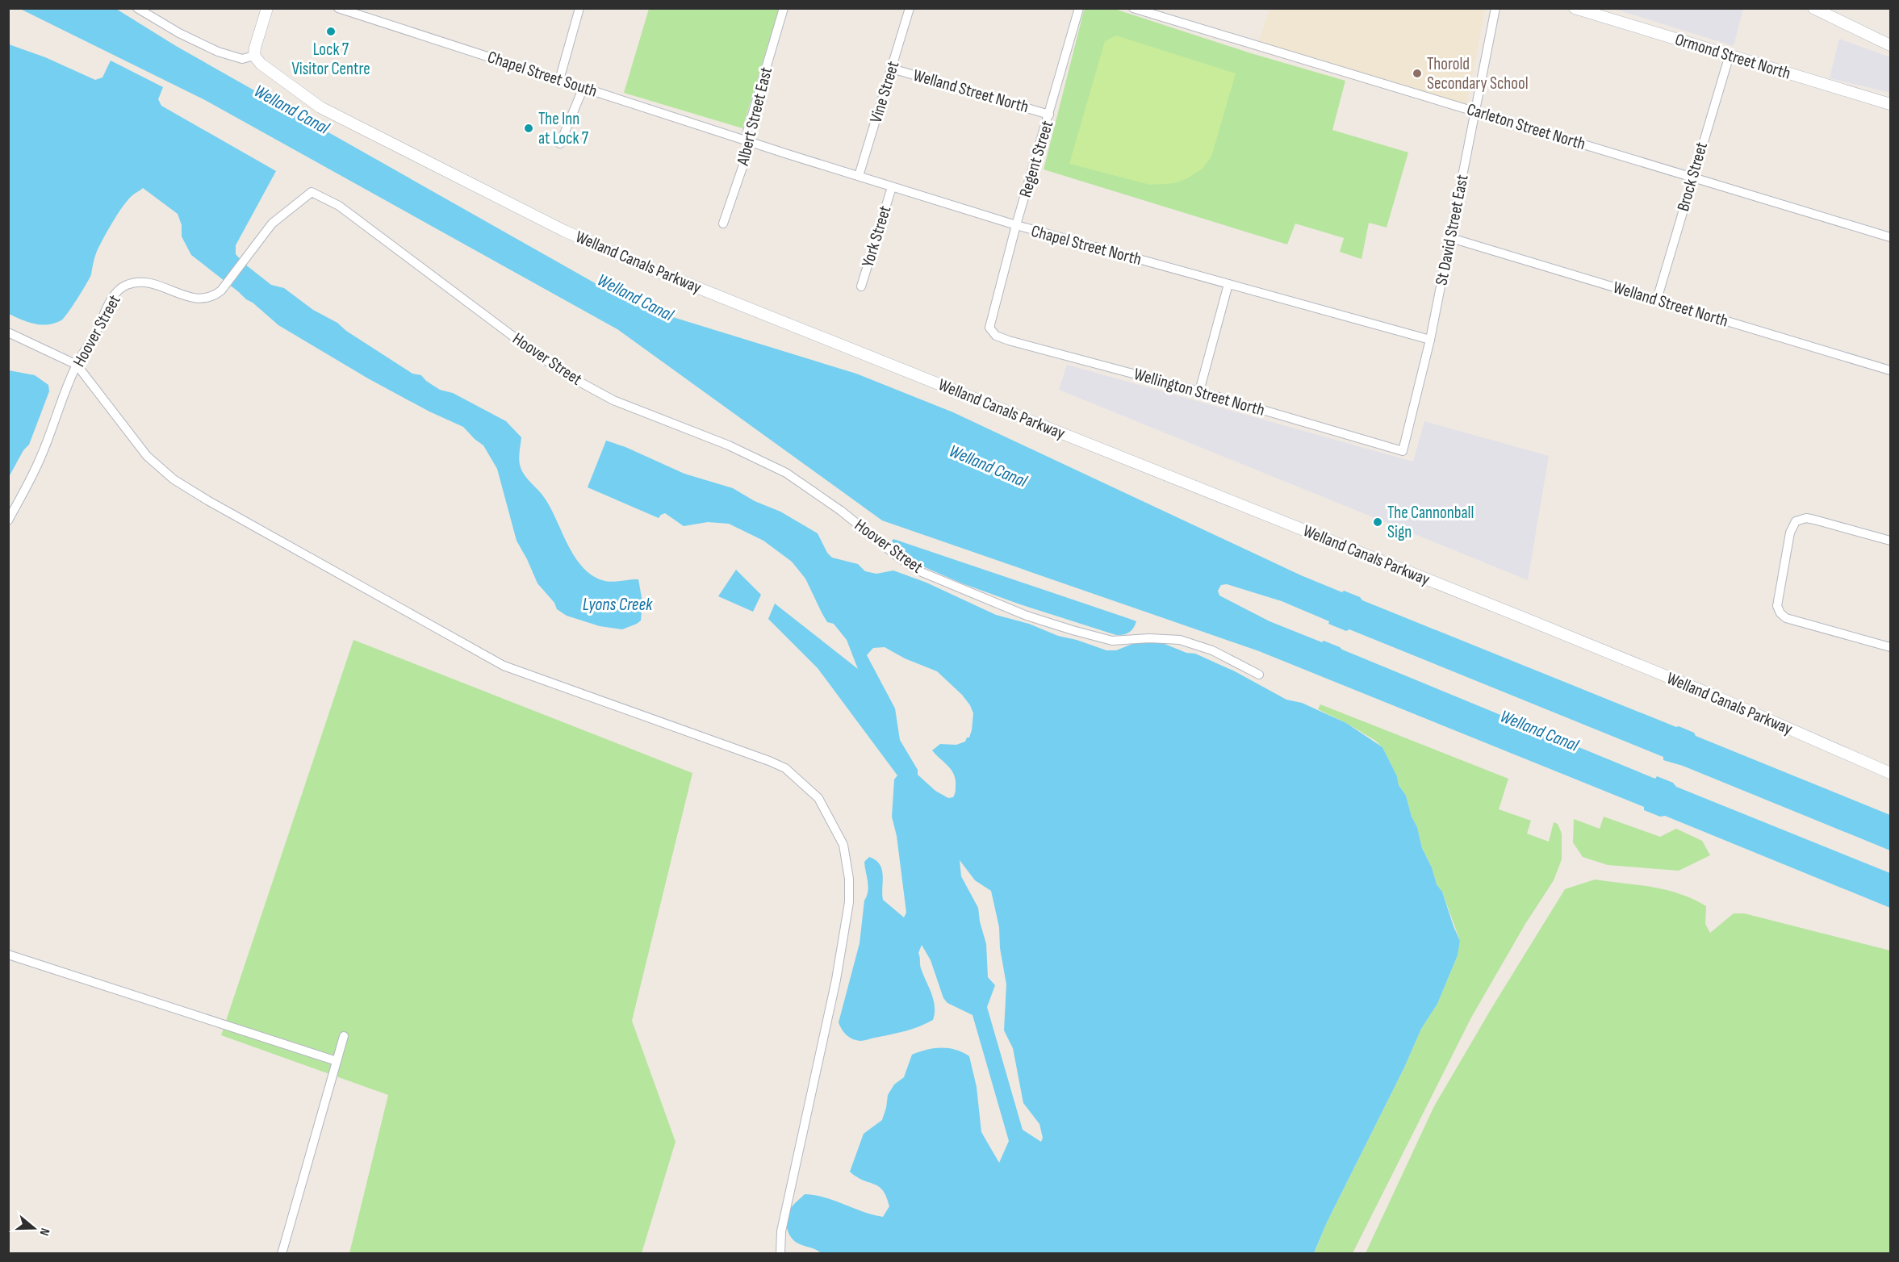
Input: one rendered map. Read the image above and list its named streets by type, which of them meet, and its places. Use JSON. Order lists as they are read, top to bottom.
{
  "streets": {
    "street": [
      "Ormond Street North",
      "Chapel Street South",
      "Welland Street North",
      "Vine Street",
      "Albert Street East",
      "Carleton Street North",
      "Regent Street",
      "Brock Street",
      "St David Street East",
      "York Street",
      "Chapel Street North",
      "Welland Canals Parkway",
      "Hoover Street",
      "Wellington Street North"
    ]
  },
  "crossings": [
    ["Ormond Street North", "Brock Street"],
    ["Chapel Street South", "Albert Street East"],
    ["Chapel Street South", "Chapel Street North"],
    ["Welland Street North", "Vine Street"],
    ["Welland Street North", "Regent Street"],
    ["Welland Street North", "Brock Street"],
    ["Welland Street North", "St David Street East"],
    ["Vine Street", "Chapel Street North"],
    ["Albert Street East", "Chapel Street North"],
    ["Carleton Street North", "Brock Street"],
    ["Carleton Street North", "St David Street East"],
    ["Regent Street", "Chapel Street North"],
    ["Regent Street", "Wellington Street North"],
    ["St David Street East", "Chapel Street North"],
    ["St David Street East", "Wellington Street North"],
    ["York Street", "Chapel Street North"]
  ],
  "water": ["Welland Canal", "Lyons Creek"],
  "places": [
    "Lock 7 Visitor Centre",
    "Thorold Secondary School",
    "The Inn at Lock 7",
    "The Cannonball Sign"
  ],
  "north": "right"
}
